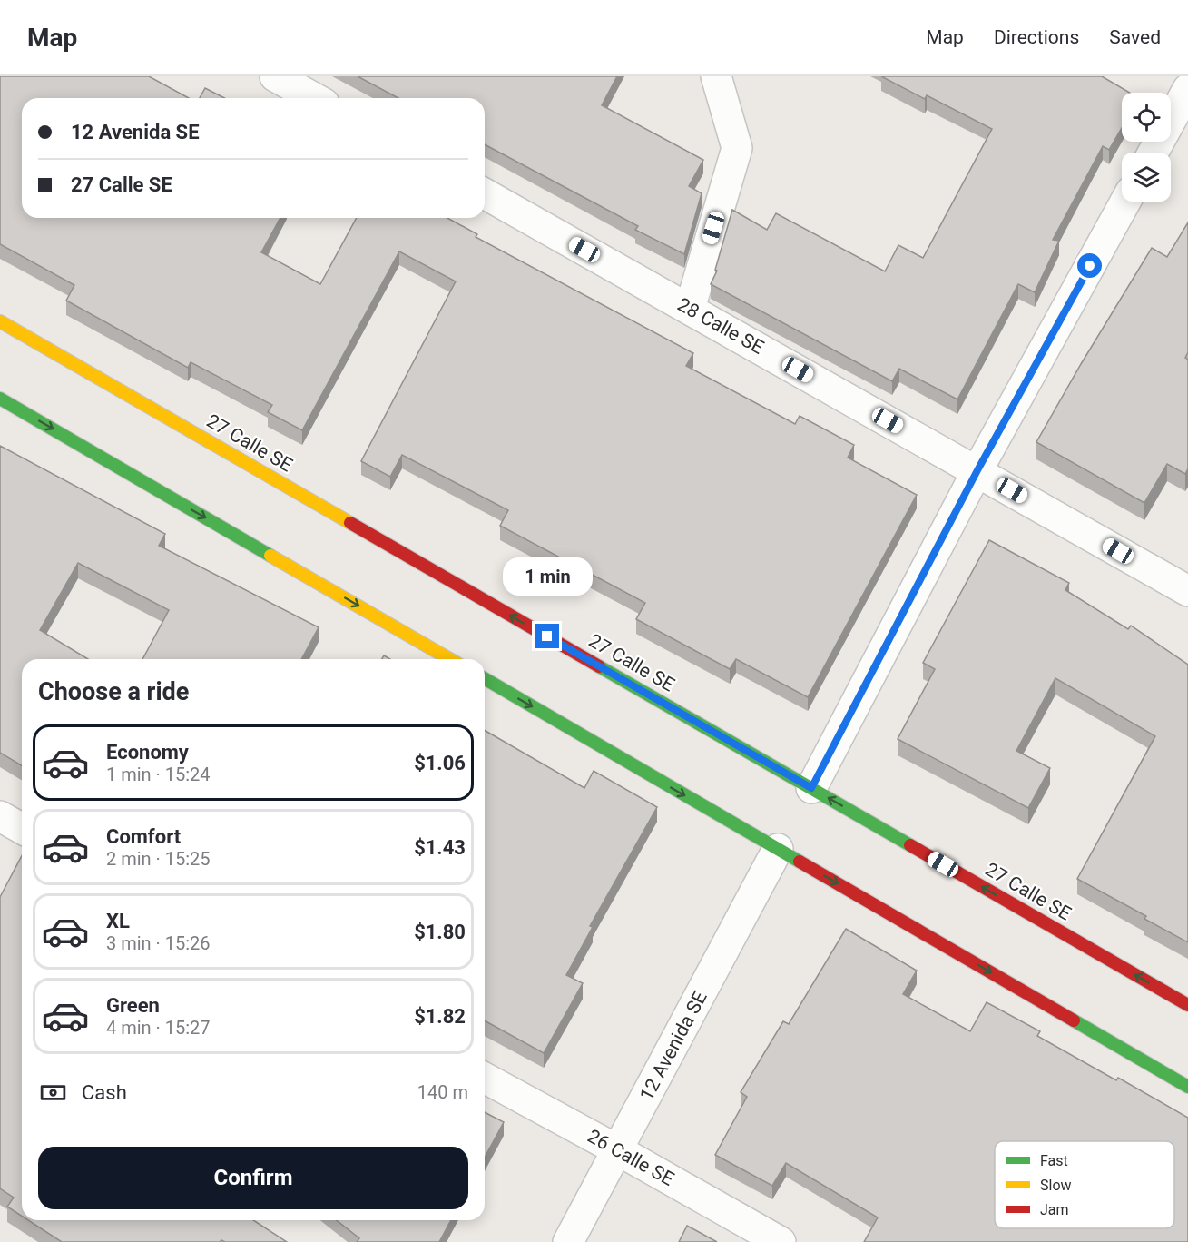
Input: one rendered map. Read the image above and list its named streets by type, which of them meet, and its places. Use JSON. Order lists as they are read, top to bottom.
{
  "streets": {
    "main road": ["27 Calle SE"],
    "street": ["28 Calle SE", "12 Avenida SE", "26 Calle SE"]
  },
  "crossings": [
    ["12 Avenida SE", "26 Calle SE"]
  ],
  "legend": ["Fast", "Slow", "Jam"],
  "page": {
    "header": "Map",
    "nav": ["Map", "Directions", "Saved"],
    "banner": ["12 Avenida SE", "27 Calle SE"],
    "bubble": "1 min",
    "heading": "Choose a ride",
    "list": [
      {
        "name": "Economy",
        "note": "1 min · 15:24",
        "value": "$1.06"
      },
      {
        "name": "Comfort",
        "note": "2 min · 15:25",
        "value": "$1.43"
      },
      {
        "name": "XL",
        "note": "3 min · 15:26",
        "value": "$1.80"
      },
      {
        "name": "Green",
        "note": "4 min · 15:27",
        "value": "$1.82"
      }
    ],
    "pay": ["Cash", "140 m"],
    "buttons": "Confirm"
  }
}
